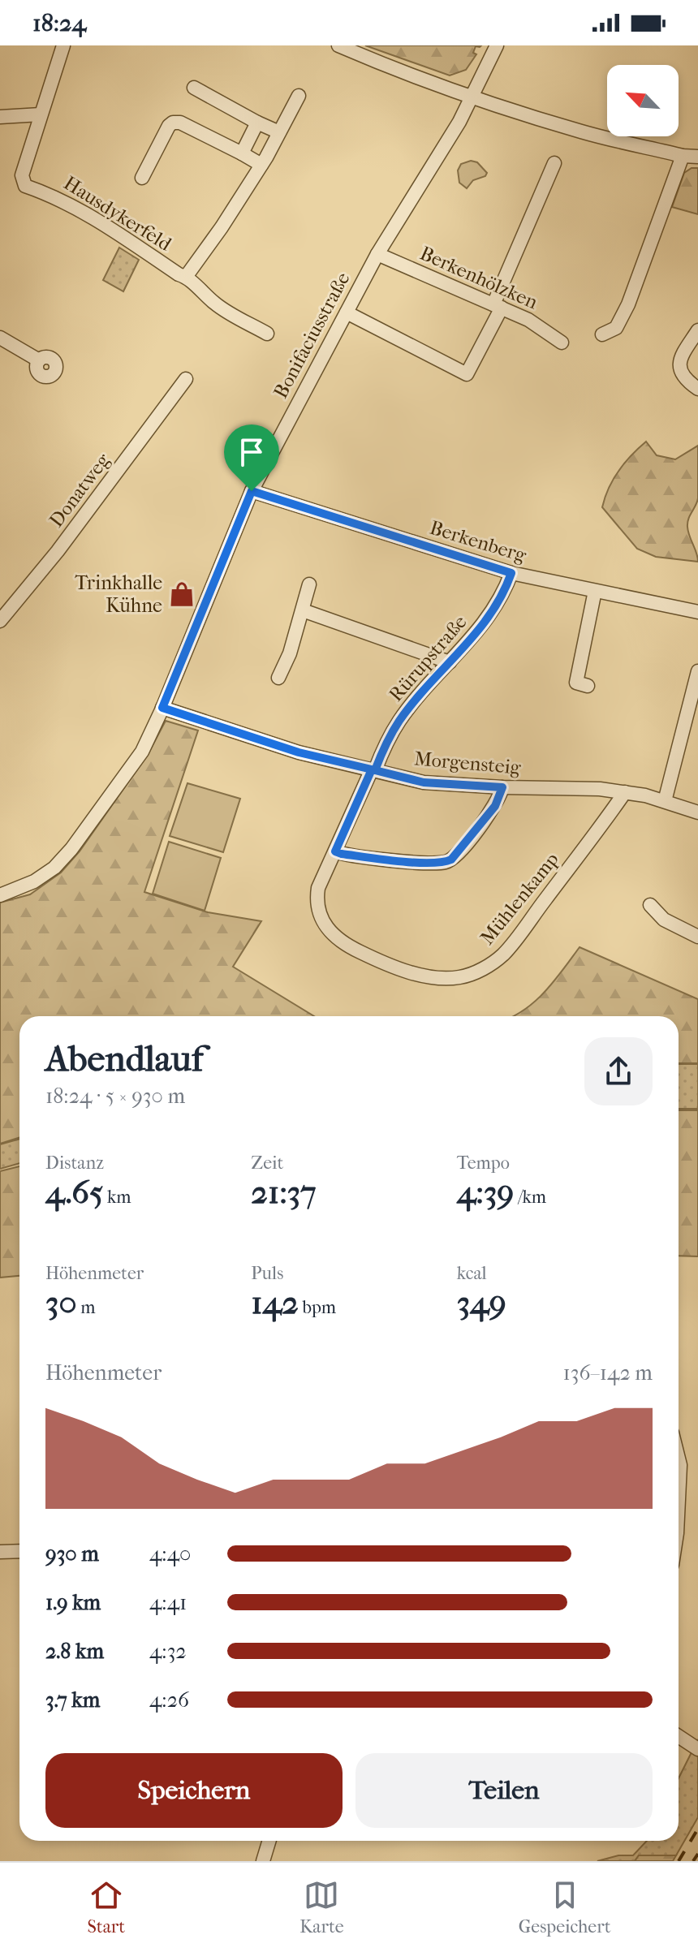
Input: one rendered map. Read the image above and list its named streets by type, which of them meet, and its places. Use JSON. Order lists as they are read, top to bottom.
{
  "streets": {
    "street": [
      "Hausdykerfeld",
      "Berkenhölzken",
      "Bonifaciusstraße",
      "Donatweg",
      "Berkenberg",
      "Rürupstraße",
      "Morgensteig",
      "Mühlenkamp"
    ]
  },
  "crossings": [
    ["Berkenhölzken", "Bonifaciusstraße"],
    ["Bonifaciusstraße", "Berkenberg"],
    ["Bonifaciusstraße", "Morgensteig"],
    ["Berkenberg", "Rürupstraße"],
    ["Rürupstraße", "Morgensteig"],
    ["Rürupstraße", "Mühlenkamp"],
    ["Morgensteig", "Mühlenkamp"]
  ],
  "places": {
    "shop": ["Trinkhalle Kühne"]
  },
  "north": "top left",
  "page": {
    "status": "18:24",
    "heading": ["Abendlauf", "18:24 · 5 × 930 m"],
    "stats": [
      ["Distanz", "4.65 km"],
      ["Zeit", "21:37"],
      ["Tempo", "4:39 /km"],
      ["Höhenmeter", "30 m"],
      ["Puls", "142 bpm"],
      ["kcal", "349"]
    ],
    "chart": ["Höhenmeter", "136–142 m"],
    "list": [
      {
        "name": "930 m",
        "note": "4:40"
      },
      {
        "name": "1.9 km",
        "note": "4:41"
      },
      {
        "name": "2.8 km",
        "note": "4:32"
      },
      {
        "name": "3.7 km",
        "note": "4:26"
      }
    ],
    "buttons": ["Speichern", "Teilen"],
    "tabs": ["Start", "Karte", "Gespeichert"]
  }
}
